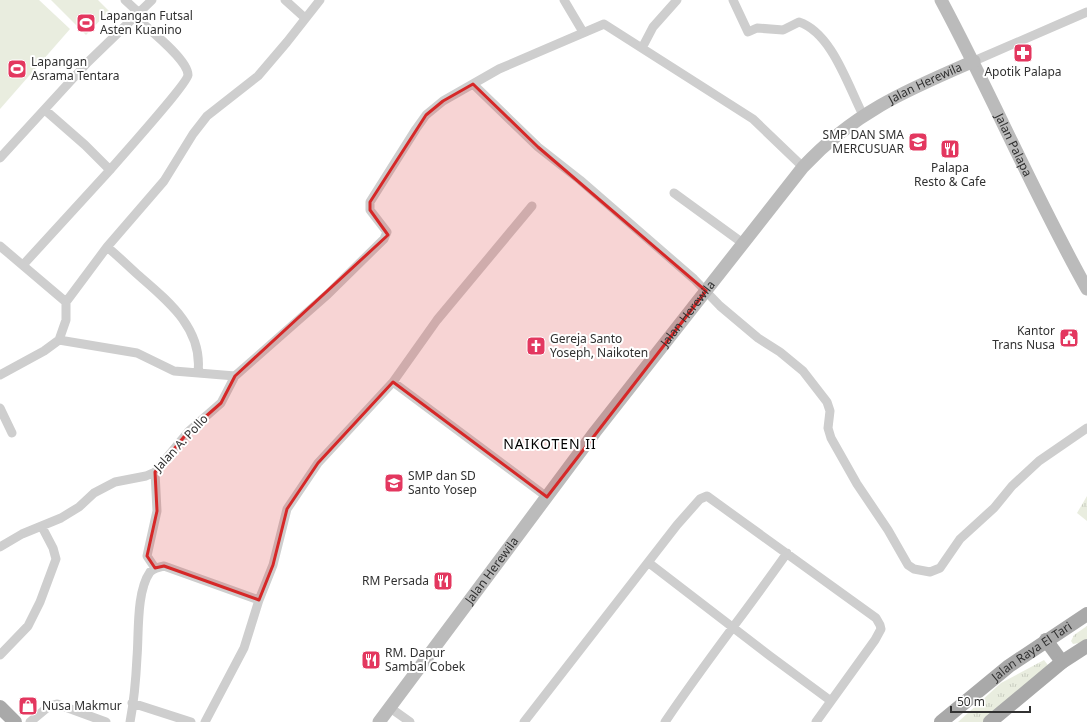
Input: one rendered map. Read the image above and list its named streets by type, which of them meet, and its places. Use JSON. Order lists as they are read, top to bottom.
{
  "streets": {
    "main road": ["Jalan Herewila", "Jalan Palapa", "Jalan Raya El Tari"],
    "street": ["Jalan A. Pollo"]
  },
  "crossings": [
    ["Jalan Herewila", "Jalan Palapa"]
  ],
  "districts": ["NAIKOTEN II"],
  "places": {
    "sports": ["Lapangan Futsal Asten Kuanino", "Lapangan Asrama Tentara"],
    "pharmacy": ["Apotik Palapa"],
    "school or university": ["SMP DAN SMA MERCUSUAR", "SMP dan SD Santo Yosep"],
    "restaurant": ["Palapa Resto & Cafe", "RM Persada", "RM. Dapur Sambal Cobek"],
    "public building": ["Kantor Trans Nusa"],
    "church": ["Gereja Santo Yoseph, Naikoten"],
    "shop": ["Nusa Makmur"]
  },
  "scale_bar": "50 m"
}
